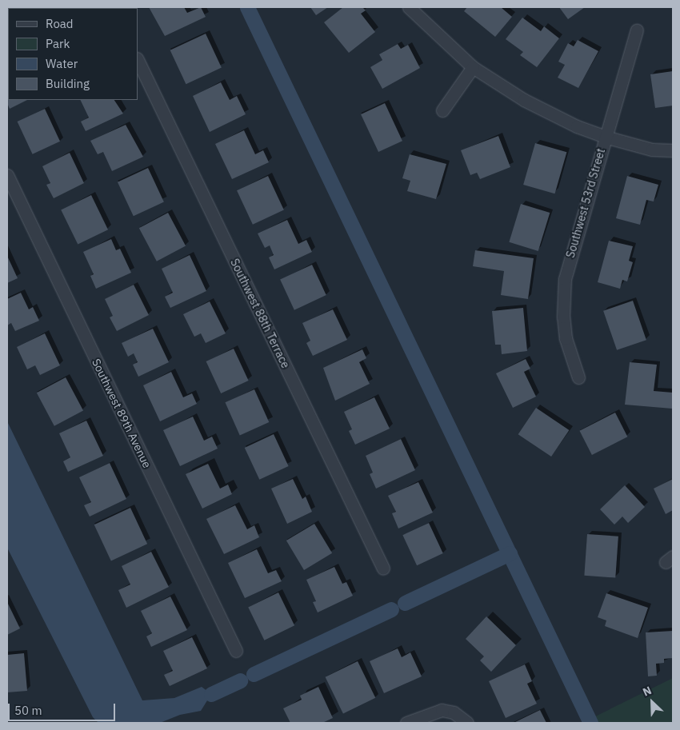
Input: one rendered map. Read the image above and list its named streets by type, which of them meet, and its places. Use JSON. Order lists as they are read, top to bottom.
{
  "streets": {
    "street": ["Southwest 53rd Street", "Southwest 88th Terrace", "Southwest 89th Avenue"]
  },
  "legend": [
    "Road",
    "Park",
    "Water",
    "Building"
  ],
  "scale_bar": "50 m",
  "north": "top left"
}
